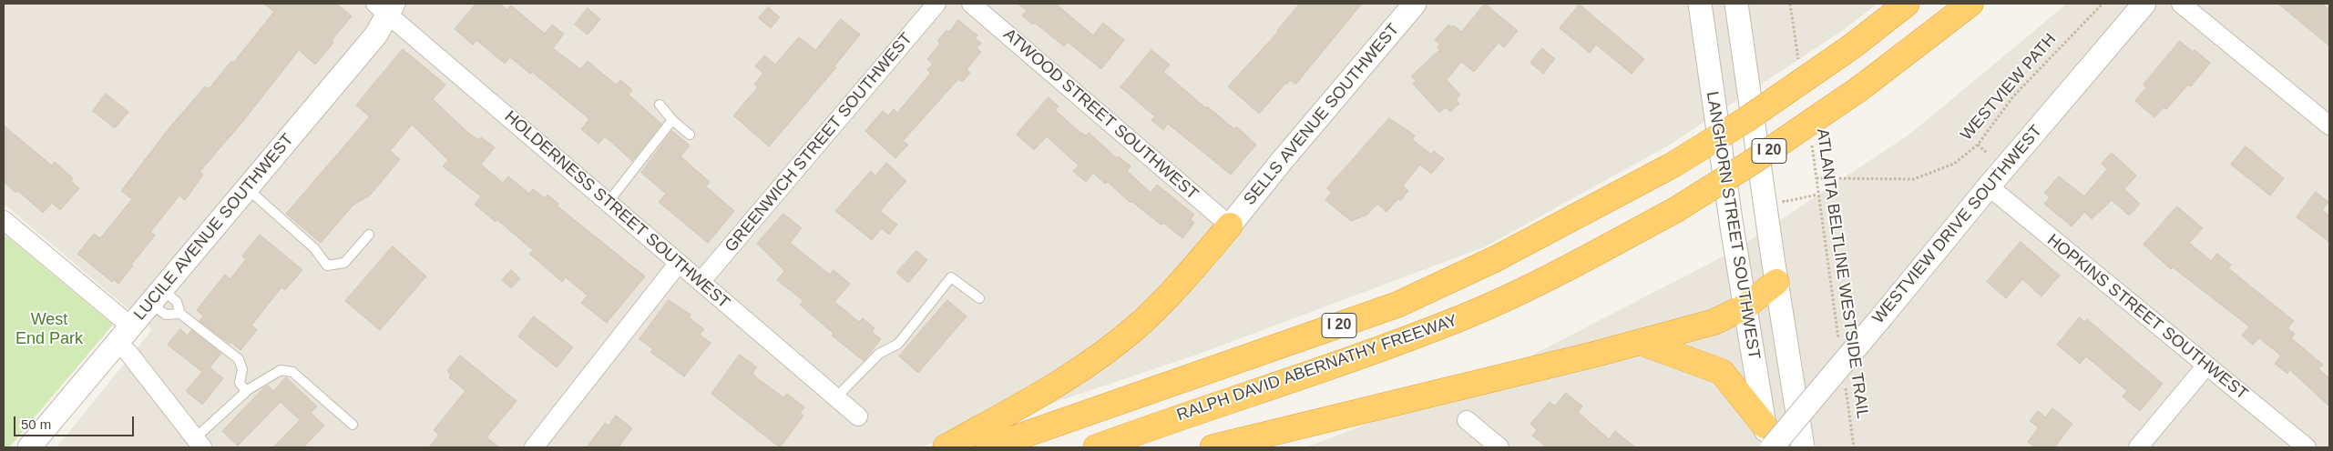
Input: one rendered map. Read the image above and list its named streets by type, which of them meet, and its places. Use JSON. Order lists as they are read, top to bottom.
{
  "streets": {
    "highway": ["I 20", "RALPH DAVID ABERNATHY FREEWAY"],
    "street": [
      "ATWOOD STREET SOUTHWEST",
      "SELLS AVENUE SOUTHWEST",
      "GREENWICH STREET SOUTHWEST",
      "HOLDERNESS STREET SOUTHWEST",
      "WESTVIEW DRIVE SOUTHWEST",
      "LANGHORN STREET SOUTHWEST",
      "LUCILE AVENUE SOUTHWEST",
      "HOPKINS STREET SOUTHWEST"
    ],
    "path": ["WESTVIEW PATH", "ATLANTA BELTLINE WESTSIDE TRAIL"]
  },
  "crossings": [
    ["WESTVIEW PATH", "ATLANTA BELTLINE WESTSIDE TRAIL"],
    ["ATWOOD STREET SOUTHWEST", "SELLS AVENUE SOUTHWEST"],
    ["GREENWICH STREET SOUTHWEST", "HOLDERNESS STREET SOUTHWEST"],
    ["HOLDERNESS STREET SOUTHWEST", "LUCILE AVENUE SOUTHWEST"],
    ["WESTVIEW DRIVE SOUTHWEST", "LANGHORN STREET SOUTHWEST"],
    ["WESTVIEW DRIVE SOUTHWEST", "HOPKINS STREET SOUTHWEST"]
  ],
  "parks": ["West End Park"],
  "scale_bar": "50 m"
}
